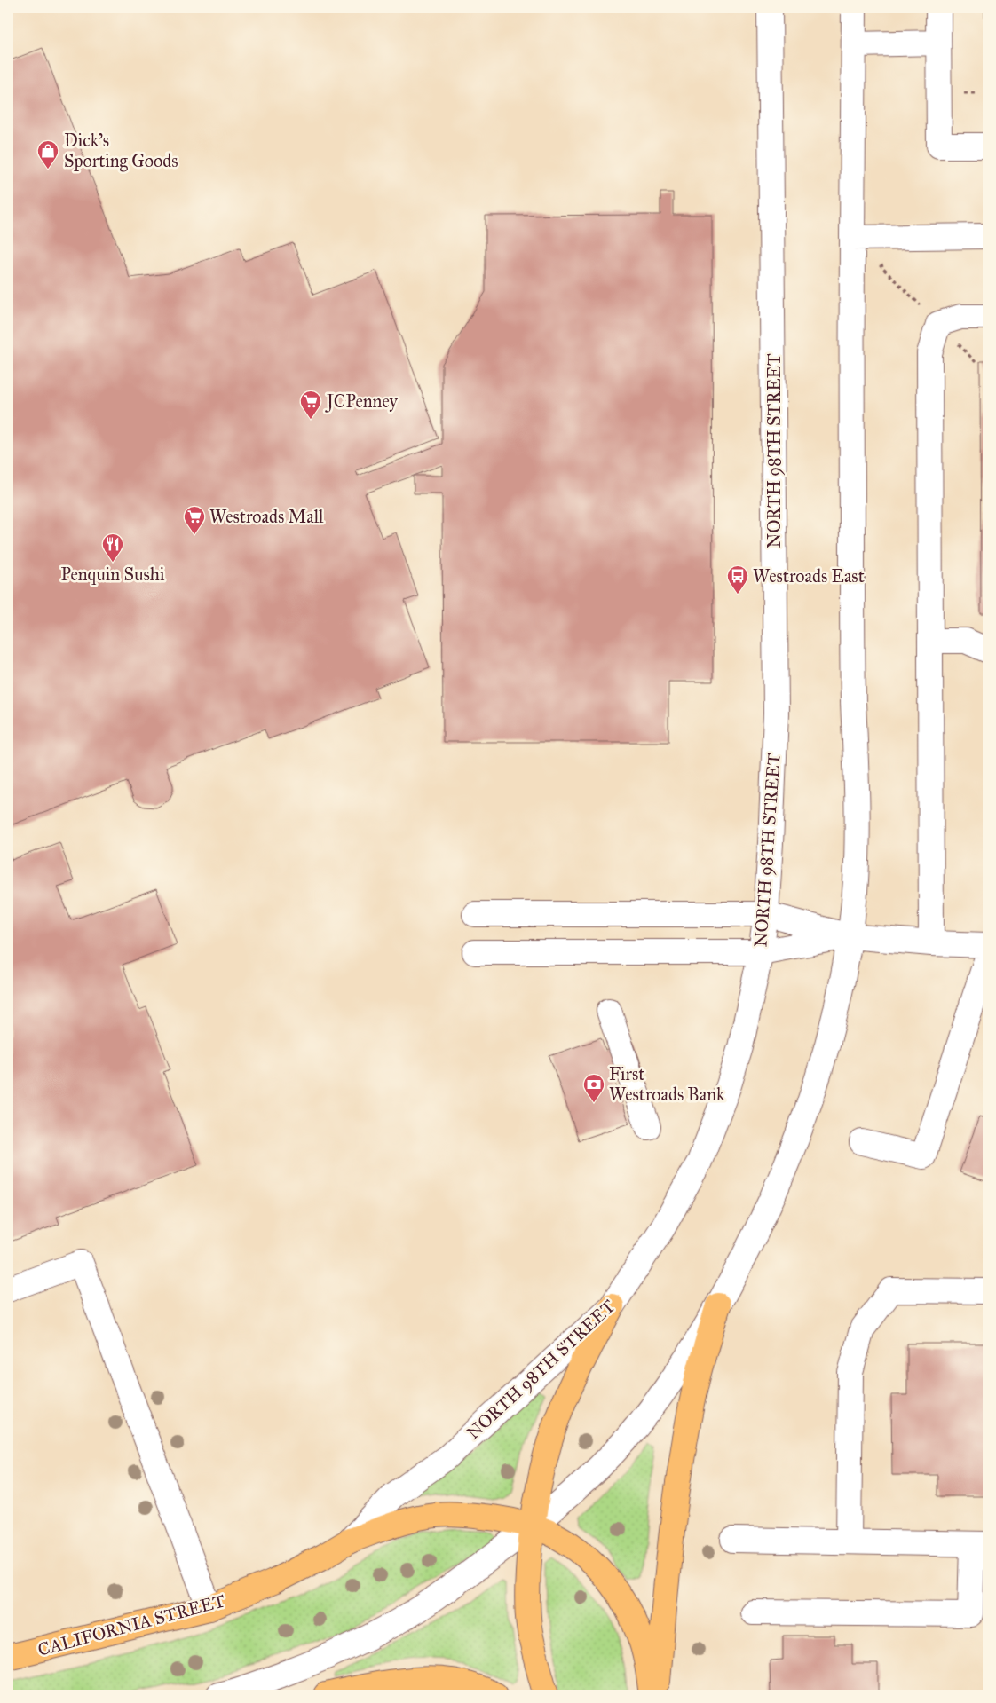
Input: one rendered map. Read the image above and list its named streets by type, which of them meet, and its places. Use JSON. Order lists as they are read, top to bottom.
{
  "streets": {
    "main road": ["CALIFORNIA STREET"],
    "street": ["NORTH 98TH STREET"]
  },
  "crossings": [
    ["NORTH 98TH STREET", "CALIFORNIA STREET"]
  ],
  "places": {
    "shop": ["Dick's Sporting Goods"],
    "supermarket": ["JCPenney", "Westroads Mall"],
    "restaurant": ["Penquin Sushi"],
    "bus stop": ["Westroads East"],
    "bank": ["First Westroads Bank"]
  }
}
